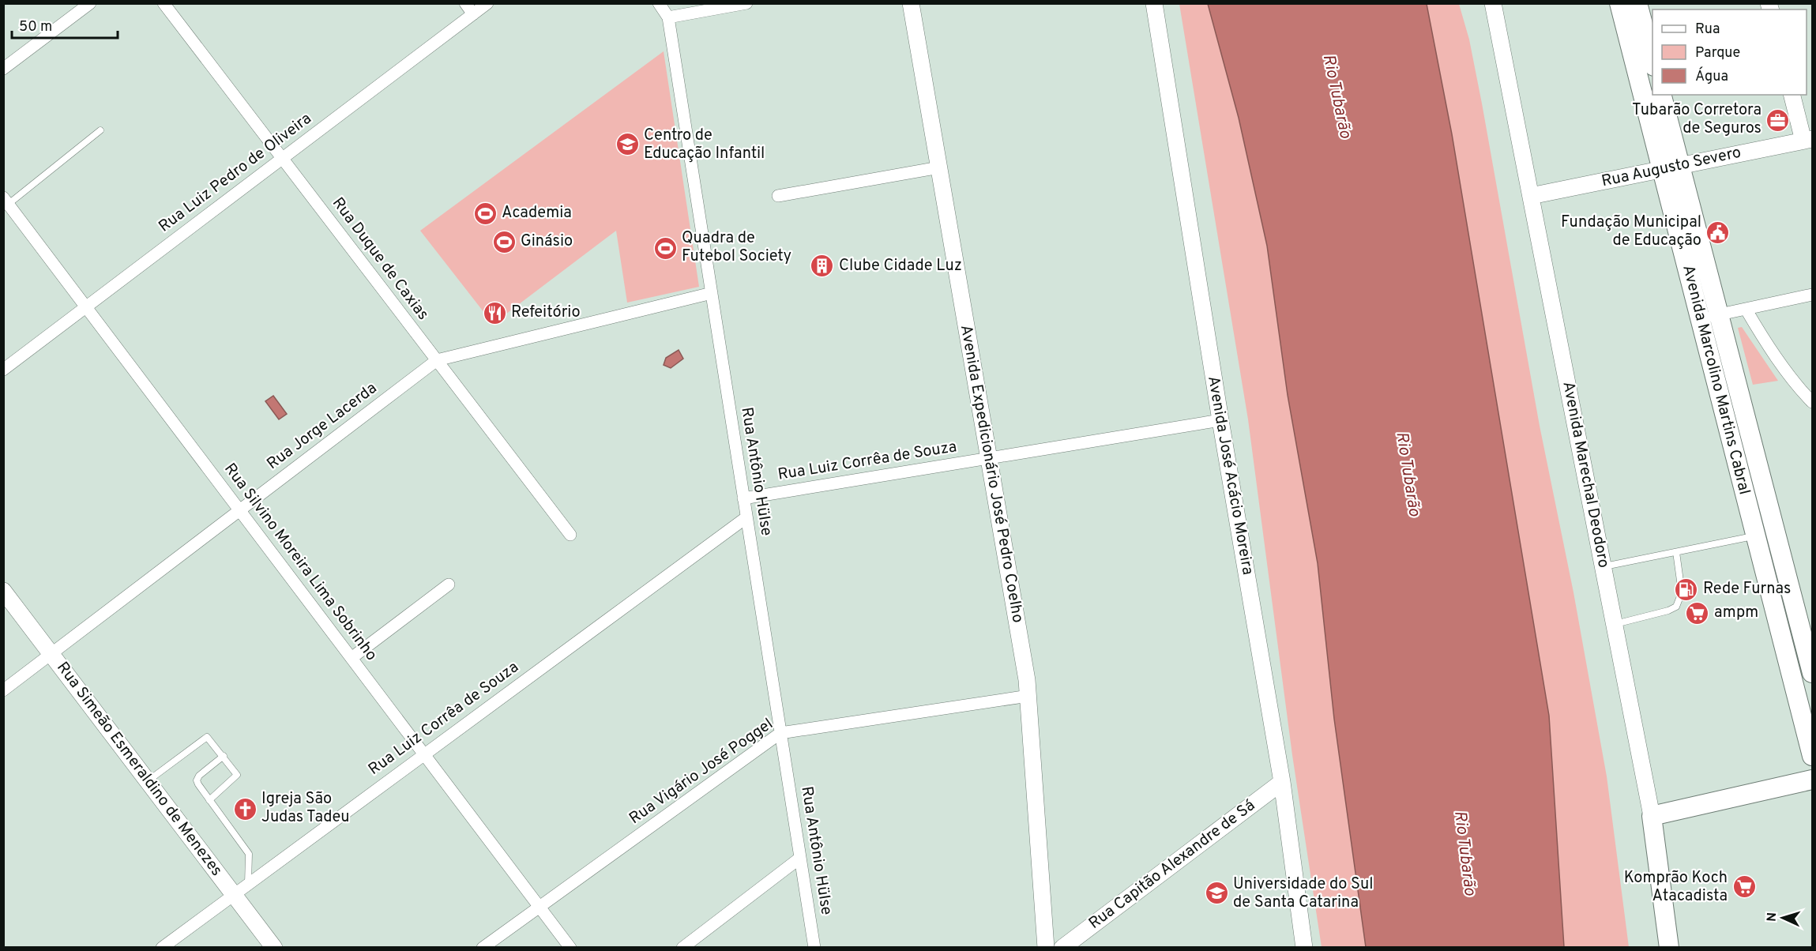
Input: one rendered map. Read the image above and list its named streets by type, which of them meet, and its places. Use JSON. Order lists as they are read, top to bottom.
{
  "streets": {
    "main road": ["Avenida Marcolino Martins Cabral", "Avenida Marechal Deodoro"],
    "street": [
      "Rua Augusto Severo",
      "Rua Luiz Pedro de Oliveira",
      "Rua Duque de Caxias",
      "Rua Jorge Lacerda",
      "Rua Luiz Corrêa de Souza",
      "Rua Antônio Hülse",
      "Avenida Expedicionário José Pedro Coelho",
      "Avenida José Acácio Moreira",
      "Rua Silvino Moreira Lima Sobrinho",
      "Rua Simeão Esmeraldino de Menezes",
      "Rua Vigário José Poggel",
      "Rua Capitão Alexandre de Sá"
    ]
  },
  "crossings": [
    ["Rua Augusto Severo", "Avenida Marcolino Martins Cabral"],
    ["Rua Augusto Severo", "Avenida Marechal Deodoro"],
    ["Rua Luiz Pedro de Oliveira", "Rua Duque de Caxias"],
    ["Rua Luiz Pedro de Oliveira", "Rua Silvino Moreira Lima Sobrinho"],
    ["Rua Duque de Caxias", "Rua Jorge Lacerda"],
    ["Rua Jorge Lacerda", "Rua Antônio Hülse"],
    ["Rua Jorge Lacerda", "Rua Silvino Moreira Lima Sobrinho"],
    ["Rua Jorge Lacerda", "Rua Simeão Esmeraldino de Menezes"],
    ["Rua Luiz Corrêa de Souza", "Rua Antônio Hülse"],
    ["Rua Luiz Corrêa de Souza", "Avenida Expedicionário José Pedro Coelho"],
    ["Rua Luiz Corrêa de Souza", "Avenida José Acácio Moreira"],
    ["Rua Luiz Corrêa de Souza", "Rua Silvino Moreira Lima Sobrinho"],
    ["Rua Luiz Corrêa de Souza", "Rua Simeão Esmeraldino de Menezes"],
    ["Rua Antônio Hülse", "Rua Vigário José Poggel"],
    ["Avenida Expedicionário José Pedro Coelho", "Rua Vigário José Poggel"],
    ["Avenida José Acácio Moreira", "Rua Capitão Alexandre de Sá"],
    ["Rua Silvino Moreira Lima Sobrinho", "Rua Vigário José Poggel"]
  ],
  "water": ["Rio Tubarão"],
  "places": {
    "office": ["Tubarão Corretora de Seguros"],
    "school or university": ["Centro de Educação Infantil", "Universidade do Sul de Santa Catarina"],
    "sports": ["Academia", "Ginásio", "Quadra de Futebol Society"],
    "public building": ["Fundação Municipal de Educação"],
    "building": ["Clube Cidade Luz"],
    "restaurant": ["Refeitório"],
    "fuel station": ["Rede Furnas"],
    "supermarket": ["ampm", "Komprão Koch Atacadista"],
    "church": ["Igreja São Judas Tadeu"]
  },
  "legend": ["Rua", "Parque", "Água"],
  "scale_bar": "50 m",
  "north": "left"
}
